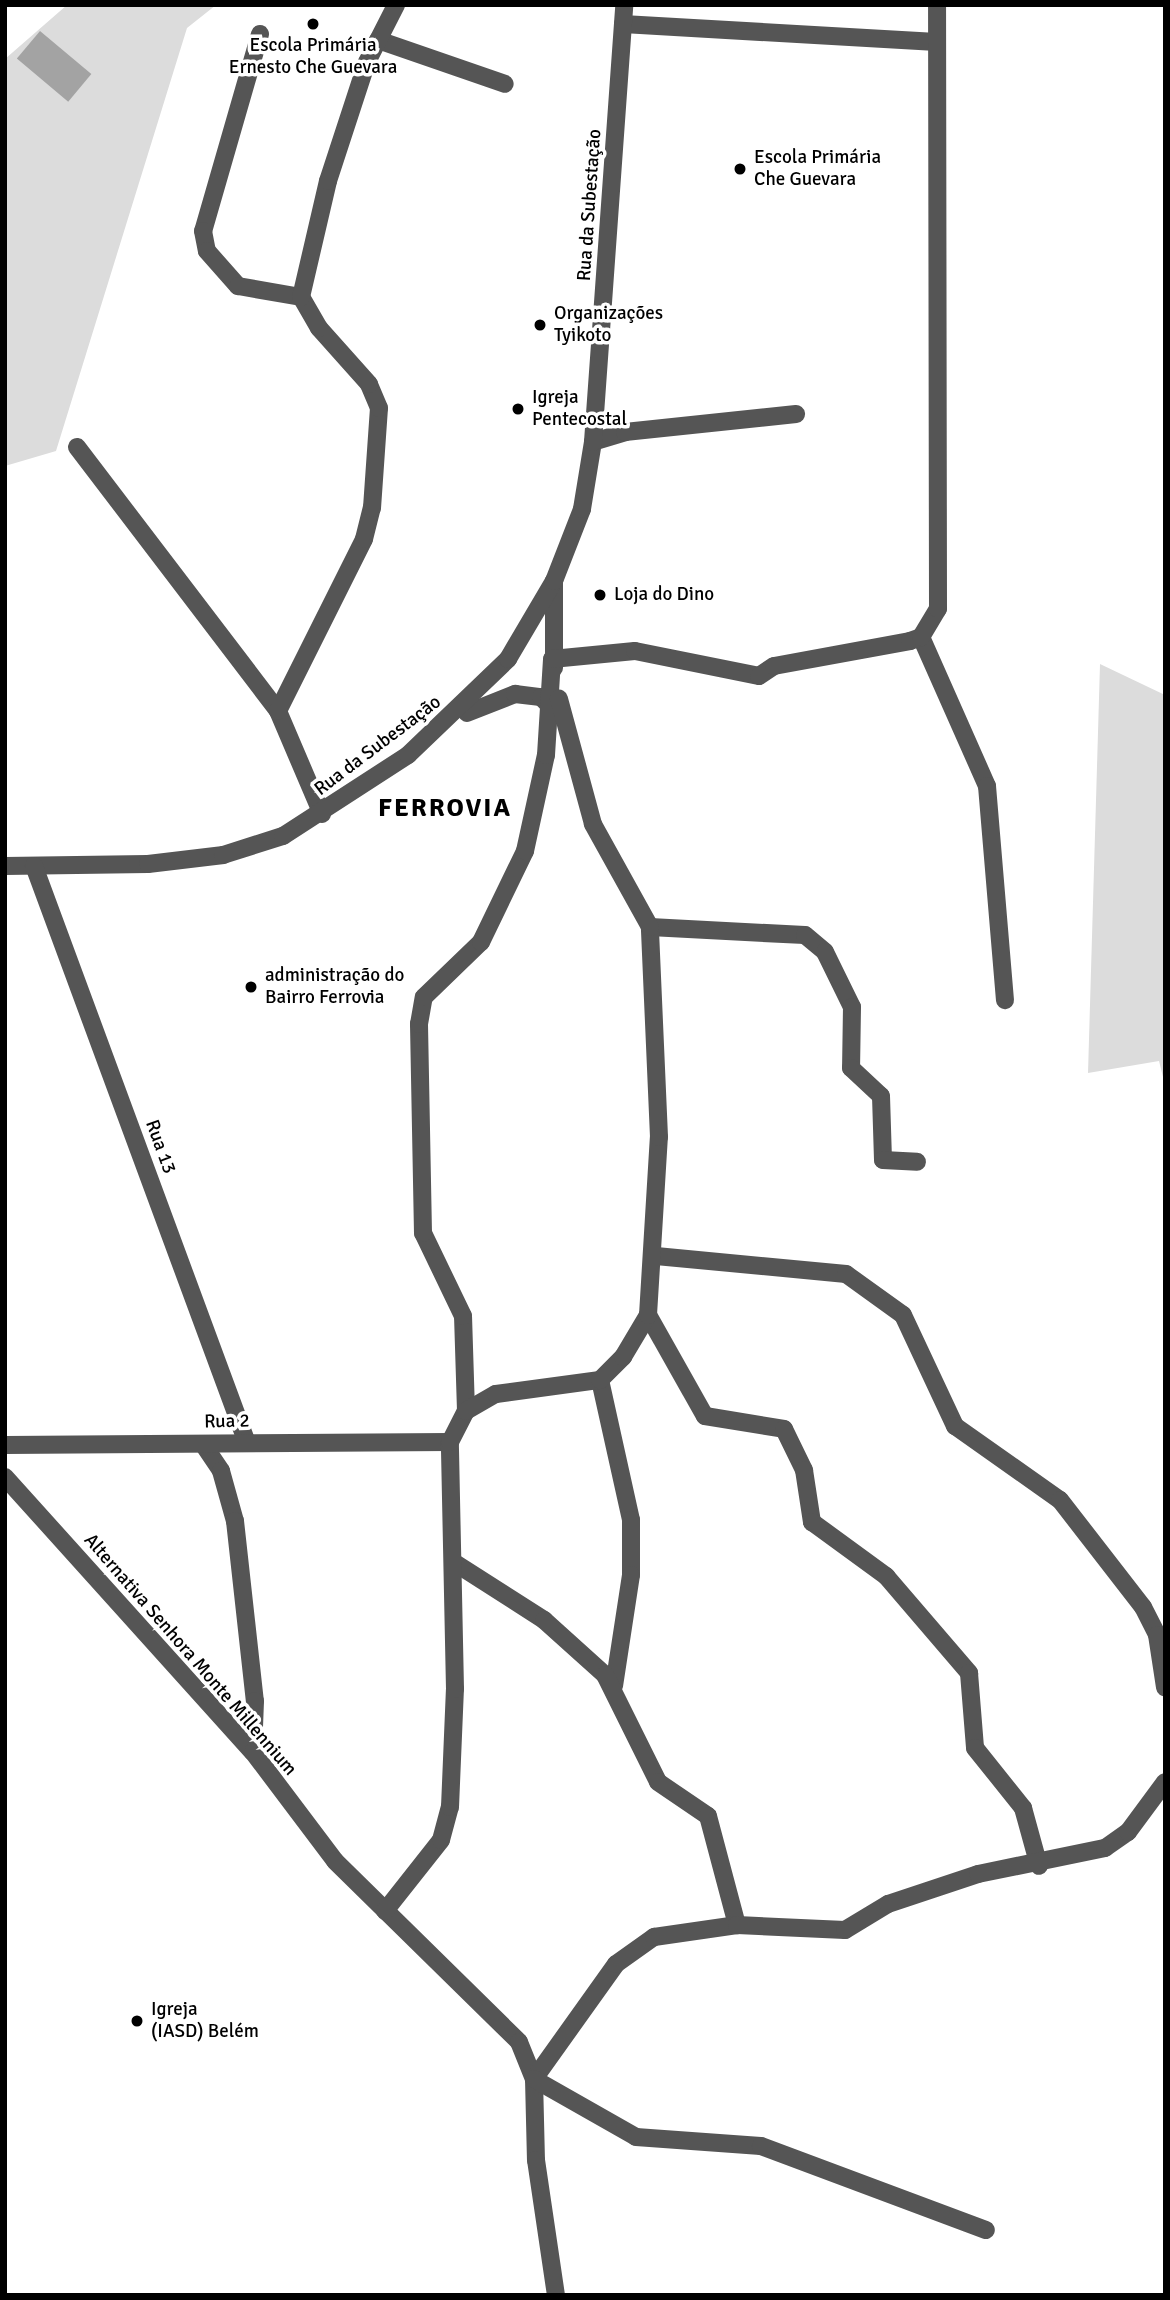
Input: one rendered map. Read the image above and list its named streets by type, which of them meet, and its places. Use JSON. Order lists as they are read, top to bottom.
{
  "streets": {
    "street": [
      "Rua da Subestação",
      "Rua 13",
      "Rua 2",
      "Alternativa Senhora Monte Millennium"
    ]
  },
  "crossings": [
    ["Rua da Subestação", "Rua 13"],
    ["Rua 13", "Rua 2"]
  ],
  "districts": ["FERROVIA"],
  "places": [
    "Escola Primária Ernesto Che Guevara",
    "Escola Primária Che Guevara",
    "Organizações Tyikoto",
    "Igreja Pentecostal",
    "Loja do Dino",
    "administração do Bairro Ferrovia",
    "Igreja (IASD) Belém"
  ]
}
